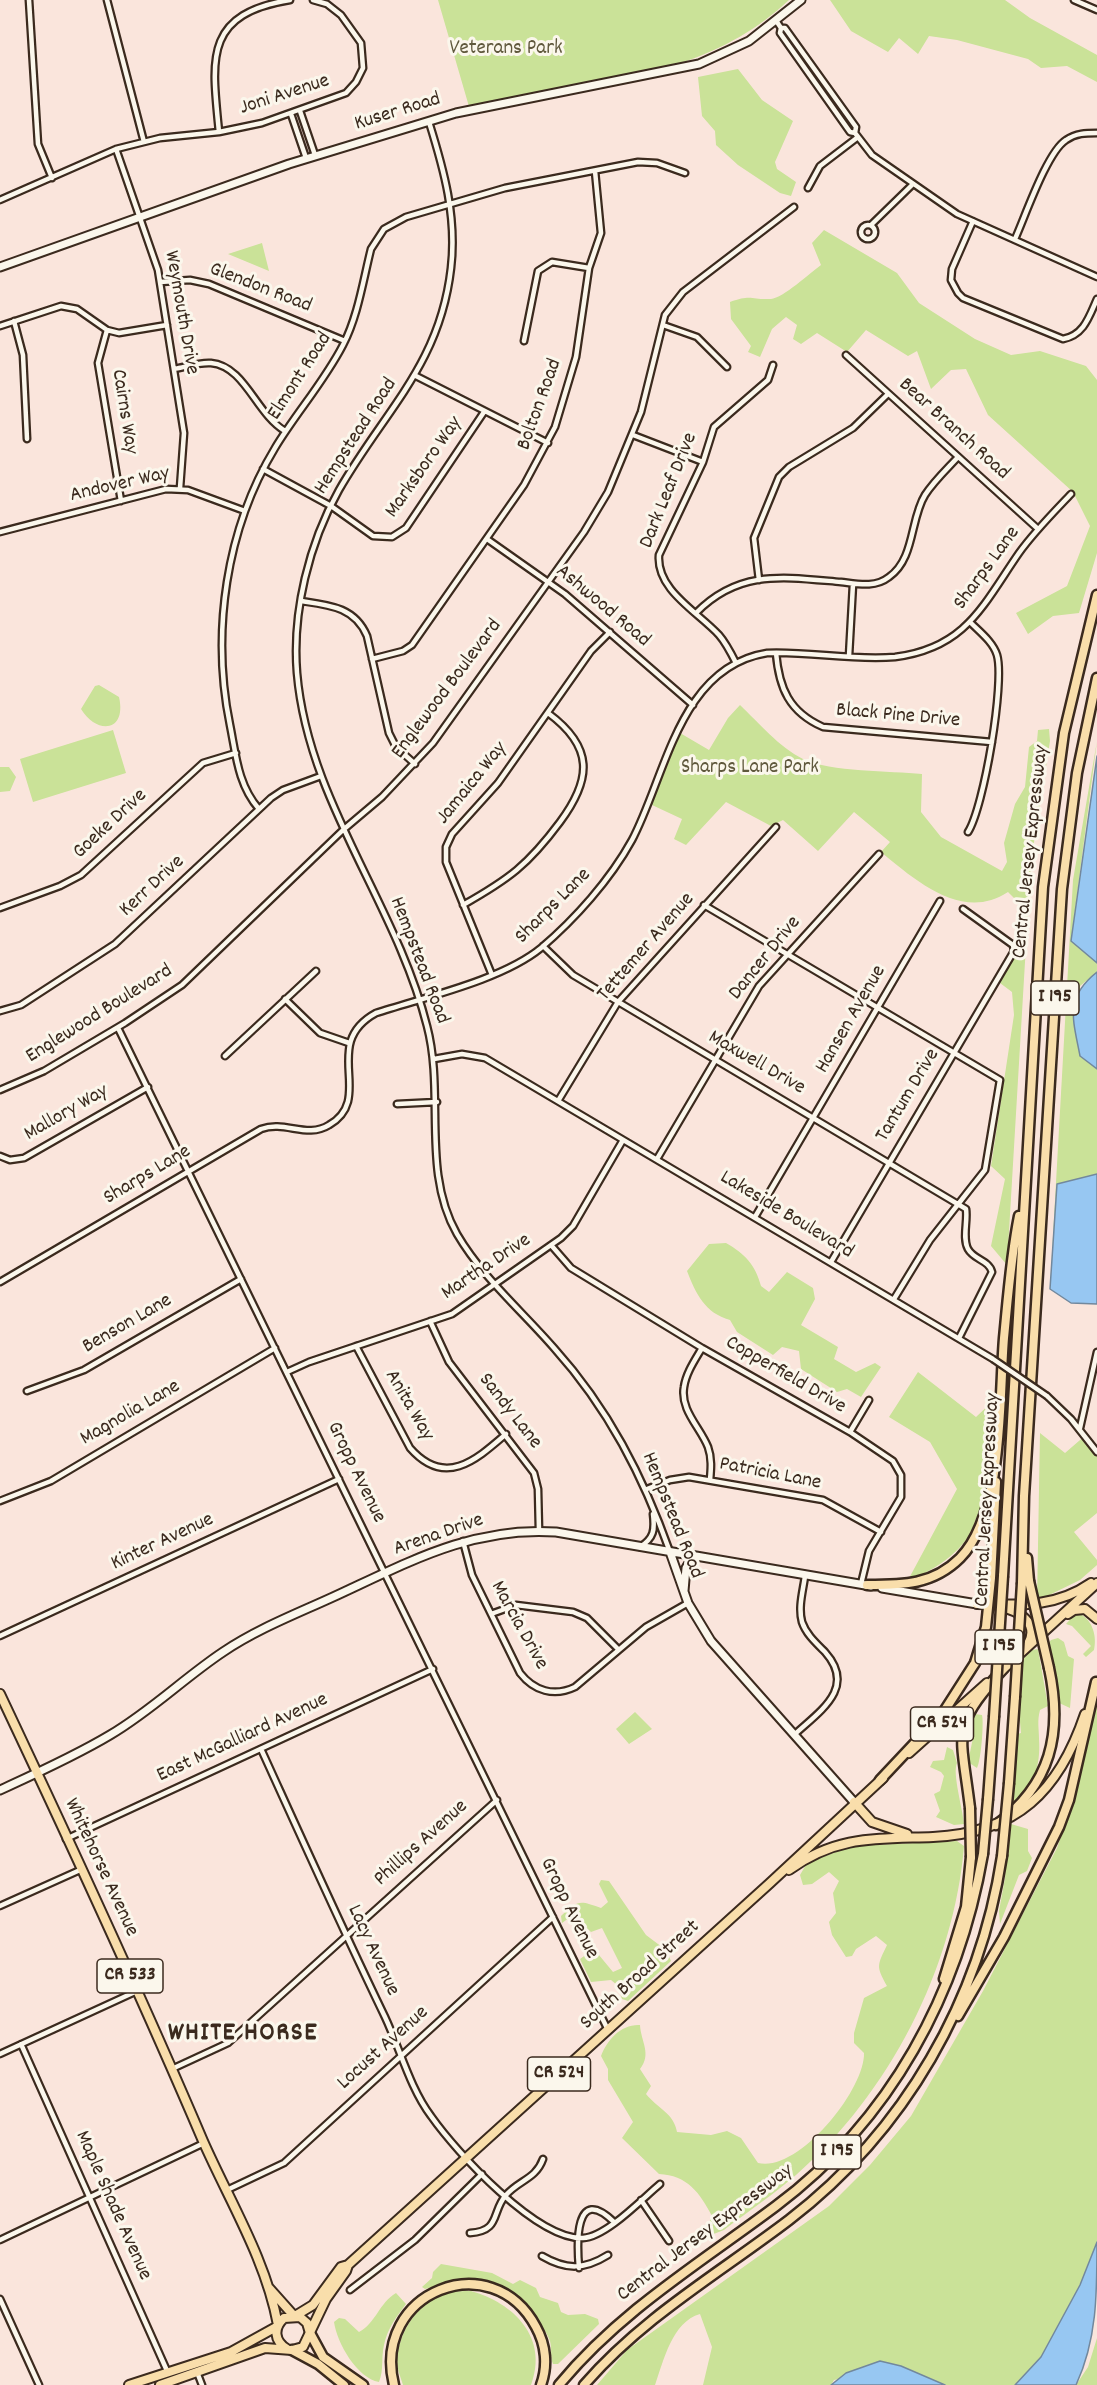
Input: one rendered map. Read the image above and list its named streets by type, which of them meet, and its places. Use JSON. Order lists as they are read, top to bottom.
{
  "streets": {
    "highway": ["Central Jersey Expressway", "I 195"],
    "main road": [
      "CR 524",
      "Whitehorse Avenue",
      "CR 533",
      "South Broad Street"
    ],
    "street": [
      "Joni Avenue",
      "Kuser Road",
      "Glendon Road",
      "Weymouth Drive",
      "Elmont Road",
      "Bolton Road",
      "Cairns Way",
      "Bear Branch Road",
      "Hempstead Road",
      "Marksboro Way",
      "Andover Way",
      "Dark Leaf Drive",
      "Sharps Lane",
      "Ashwood Road",
      "Englewood Boulevard",
      "Black Pine Drive",
      "Jamaica Way",
      "Goeke Drive",
      "Kerr Drive",
      "Tettemer Avenue",
      "Dancer Drive",
      "Hansen Avenue",
      "Maxwell Drive",
      "Tantum Drive",
      "Mallory Way",
      "Lakeside Boulevard",
      "Martha Drive",
      "Benson Lane",
      "Copperfield Drive",
      "Anita Way",
      "Sandy Lane",
      "Magnolia Lane",
      "Gropp Avenue",
      "Patricia Lane",
      "Arena Drive",
      "Kinter Avenue",
      "Marcia Drive",
      "East McGalliard Avenue",
      "Phillips Avenue",
      "Lacy Avenue",
      "Locust Avenue",
      "Maple Shade Avenue"
    ]
  },
  "crossings": [
    ["Joni Avenue", "Weymouth Drive"],
    ["Kuser Road", "Weymouth Drive"],
    ["Kuser Road", "Hempstead Road"],
    ["Glendon Road", "Weymouth Drive"],
    ["Glendon Road", "Elmont Road"],
    ["Weymouth Drive", "Andover Way"],
    ["Elmont Road", "Bolton Road"],
    ["Elmont Road", "Hempstead Road"],
    ["Elmont Road", "Marksboro Way"],
    ["Elmont Road", "Andover Way"],
    ["Elmont Road", "Goeke Drive"],
    ["Elmont Road", "Kerr Drive"],
    ["Bolton Road", "Ashwood Road"],
    ["Cairns Way", "Andover Way"],
    ["Bear Branch Road", "Sharps Lane"],
    ["Hempstead Road", "Marksboro Way"],
    ["Hempstead Road", "Sharps Lane"],
    ["Hempstead Road", "Englewood Boulevard"],
    ["Hempstead Road", "Kerr Drive"],
    ["Hempstead Road", "Lakeside Boulevard"],
    ["Hempstead Road", "Martha Drive"],
    ["Hempstead Road", "Patricia Lane"],
    ["Hempstead Road", "Arena Drive"],
    ["Hempstead Road", "Marcia Drive"],
    ["Hempstead Road", "South Broad Street"],
    ["Dark Leaf Drive", "Sharps Lane"],
    ["Sharps Lane", "Ashwood Road"],
    ["Sharps Lane", "Black Pine Drive"],
    ["Sharps Lane", "Jamaica Way"],
    ["Sharps Lane", "Maxwell Drive"],
    ["Sharps Lane", "Gropp Avenue"],
    ["Ashwood Road", "Englewood Boulevard"],
    ["Ashwood Road", "Jamaica Way"],
    ["Englewood Boulevard", "Gropp Avenue"],
    ["Tettemer Avenue", "Maxwell Drive"],
    ["Tettemer Avenue", "Lakeside Boulevard"],
    ["Dancer Drive", "Maxwell Drive"],
    ["Dancer Drive", "Lakeside Boulevard"],
    ["Hansen Avenue", "Maxwell Drive"],
    ["Hansen Avenue", "Lakeside Boulevard"],
    ["Maxwell Drive", "Tantum Drive"],
    ["Tantum Drive", "Lakeside Boulevard"],
    ["Mallory Way", "Gropp Avenue"],
    ["Lakeside Boulevard", "Martha Drive"],
    ["Martha Drive", "Copperfield Drive"],
    ["Martha Drive", "Anita Way"],
    ["Martha Drive", "Sandy Lane"],
    ["Martha Drive", "Gropp Avenue"],
    ["Benson Lane", "Gropp Avenue"],
    ["Copperfield Drive", "Patricia Lane"],
    ["Copperfield Drive", "Arena Drive"],
    ["Anita Way", "Sandy Lane"],
    ["Sandy Lane", "Arena Drive"],
    ["Magnolia Lane", "Gropp Avenue"],
    ["Gropp Avenue", "Arena Drive"],
    ["Gropp Avenue", "Kinter Avenue"],
    ["Gropp Avenue", "East McGalliard Avenue"],
    ["Gropp Avenue", "Phillips Avenue"],
    ["Gropp Avenue", "South Broad Street"],
    ["Gropp Avenue", "Locust Avenue"],
    ["Arena Drive", "Marcia Drive"],
    ["Arena Drive", "Whitehorse Avenue"],
    ["East McGalliard Avenue", "Whitehorse Avenue"],
    ["East McGalliard Avenue", "Lacy Avenue"],
    ["Phillips Avenue", "Whitehorse Avenue"],
    ["Phillips Avenue", "Lacy Avenue"],
    ["Whitehorse Avenue", "South Broad Street"],
    ["Whitehorse Avenue", "Locust Avenue"],
    ["Lacy Avenue", "South Broad Street"],
    ["Lacy Avenue", "Locust Avenue"]
  ],
  "districts": ["WHITE HORSE"],
  "parks": ["Veterans Park", "Sharps Lane Park"]
}
